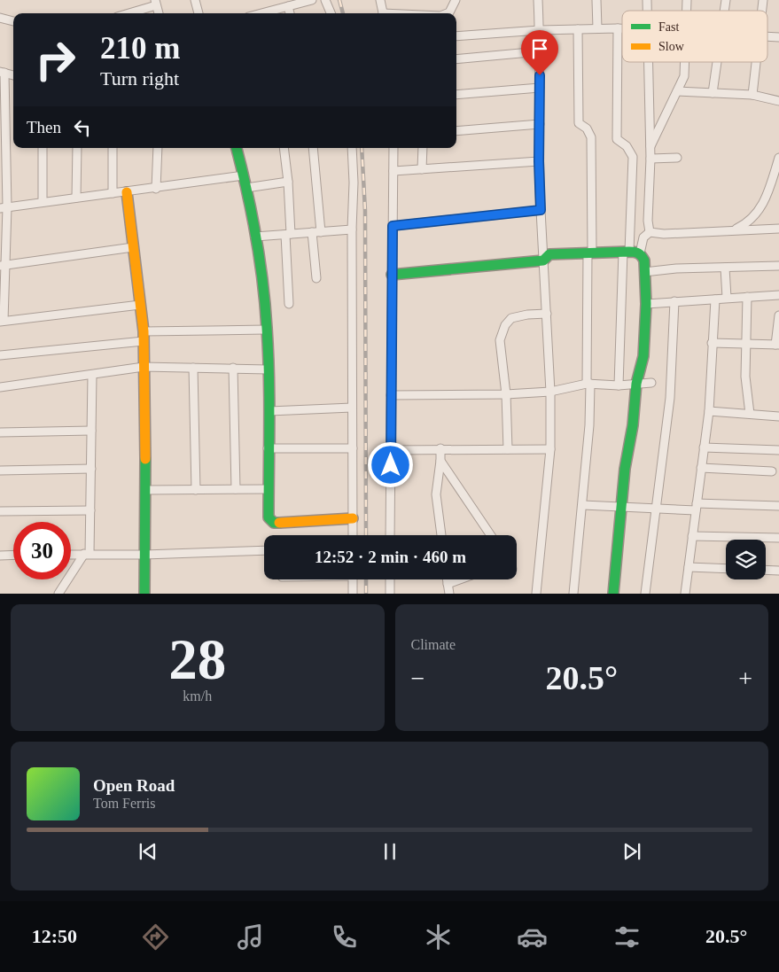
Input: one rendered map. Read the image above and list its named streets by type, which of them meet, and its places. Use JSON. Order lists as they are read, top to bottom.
{
  "legend": ["Fast", "Slow"],
  "page": {
    "turn": ["210 m", "Turn right"],
    "then": "Then",
    "limit": "30",
    "trip": "12:52 · 2 min · 460 m",
    "tile": [
      ["28", "km/h"],
      "Climate"
    ],
    "heat": ["−", "20.5°", "+"],
    "song": ["Open Road", "Tom Ferris"],
    "tabs": ["12:50", "20.5°"]
  }
}
